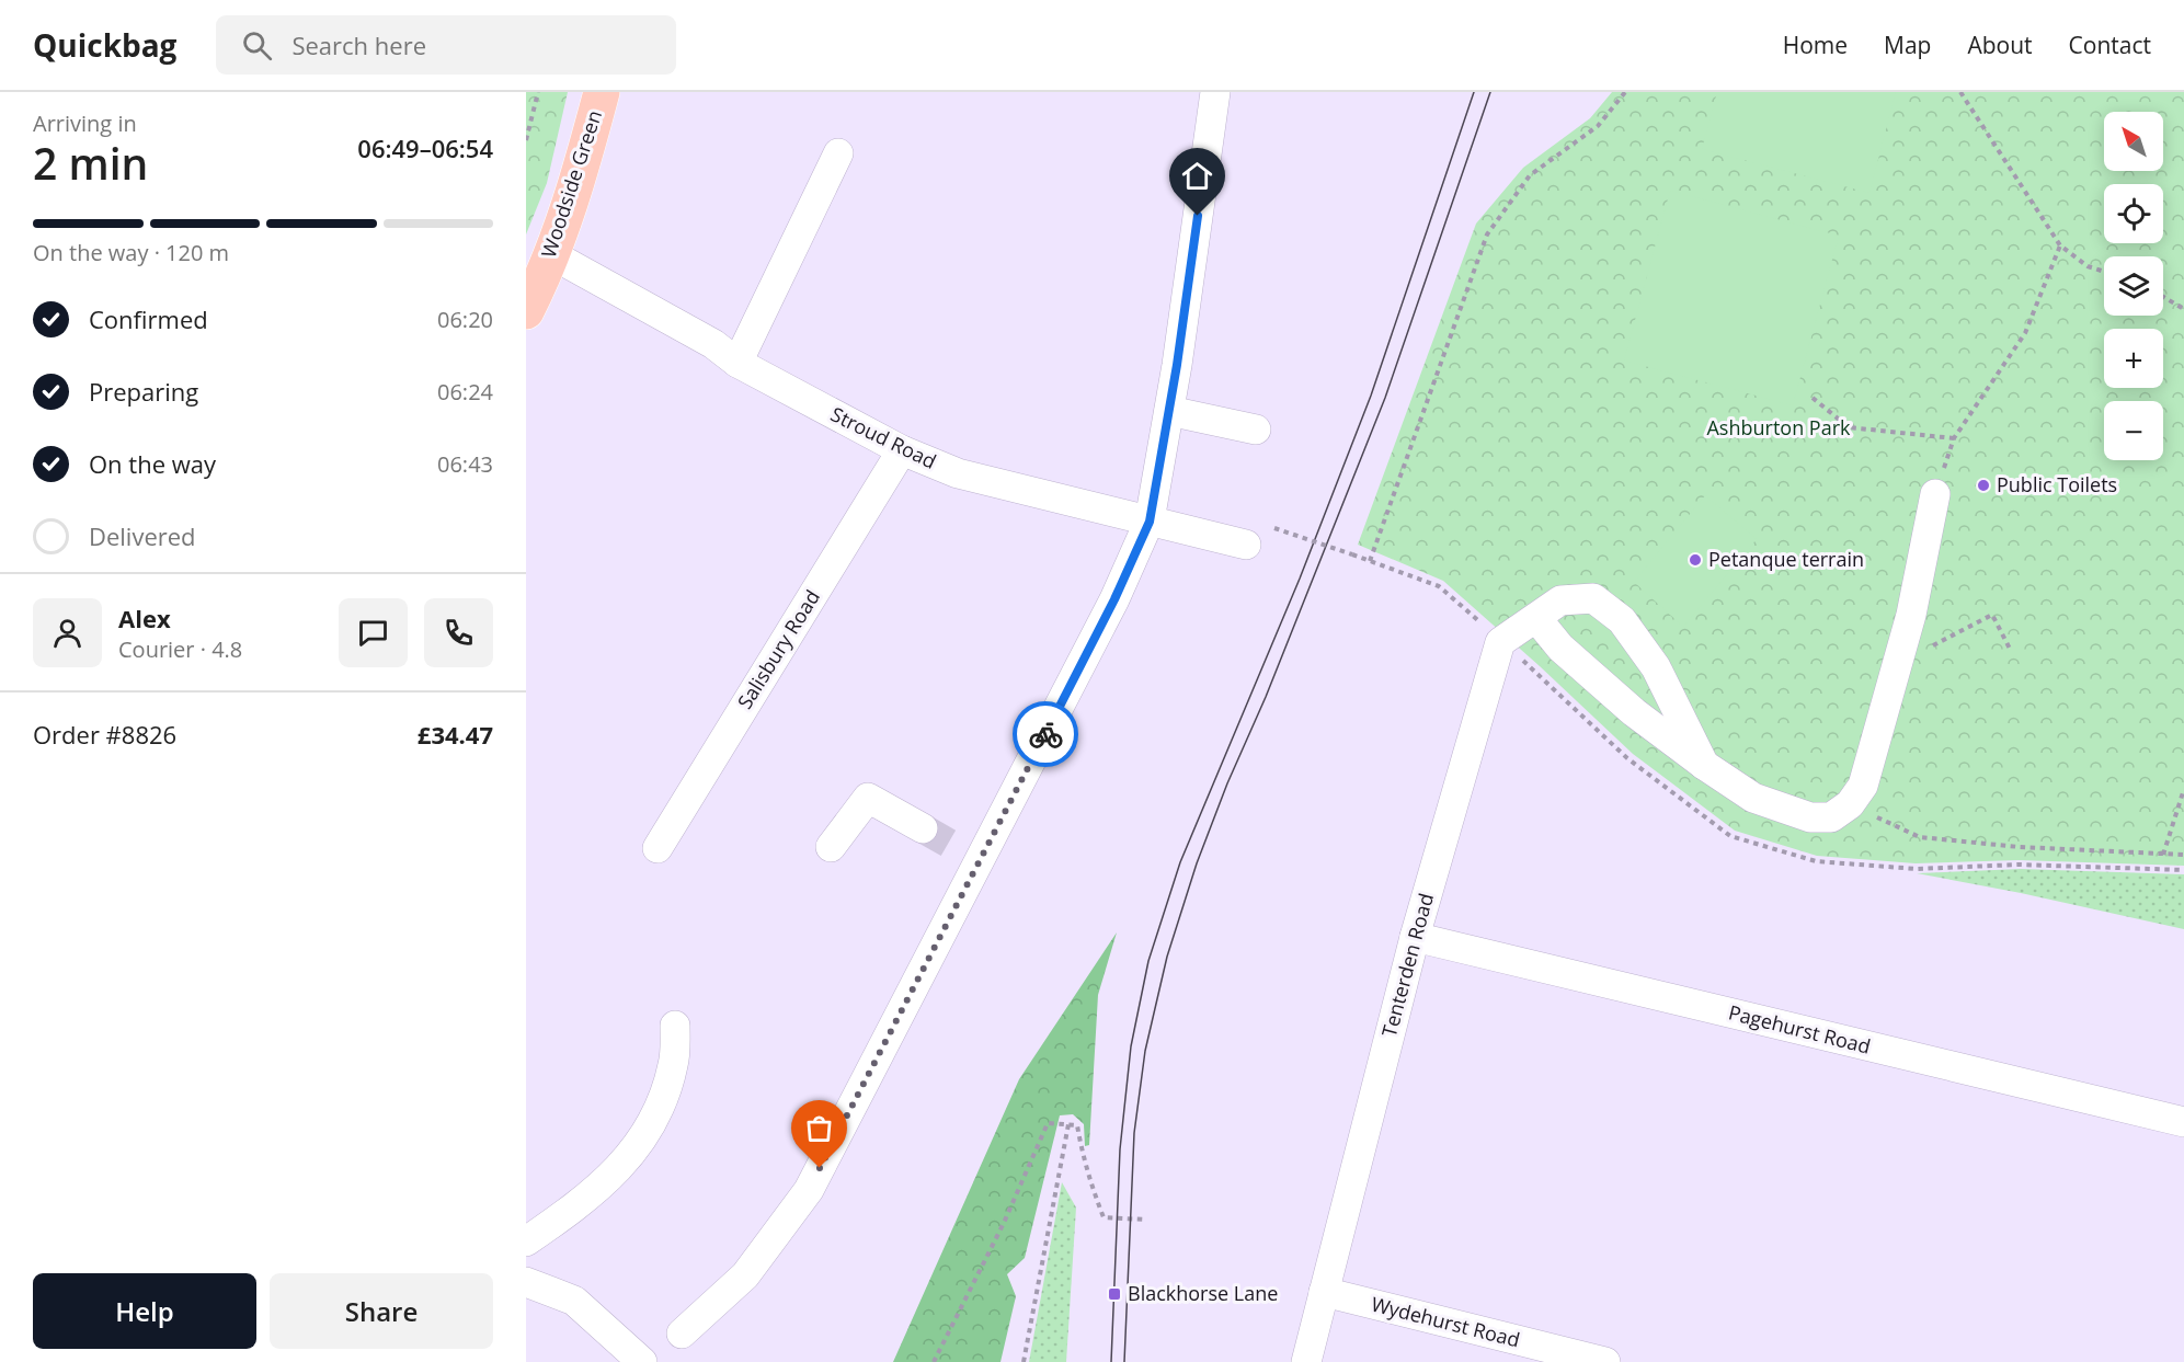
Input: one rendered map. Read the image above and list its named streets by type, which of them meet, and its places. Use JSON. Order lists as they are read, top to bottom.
{
  "streets": {
    "main road": ["Woodside Green"],
    "street": [
      "Stroud Road",
      "Salisbury Road",
      "Tenterden Road",
      "Pagehurst Road",
      "Wydehurst Road"
    ]
  },
  "crossings": [
    ["Woodside Green", "Stroud Road"],
    ["Stroud Road", "Salisbury Road"],
    ["Tenterden Road", "Pagehurst Road"],
    ["Tenterden Road", "Wydehurst Road"]
  ],
  "parks": ["Ashburton Park"],
  "places": {
    "other": ["Public Toilets", "Petanque terrain"],
    "transit": ["Blackhorse Lane"]
  },
  "north": "top left",
  "page": {
    "header": "Quickbag",
    "search": "Search here",
    "nav": [
      "Home",
      "Map",
      "About",
      "Contact"
    ],
    "heading": ["2 min", "Arriving in", "06:49–06:54"],
    "panel": [
      "Alex",
      "Courier · 4.8",
      "Order #8826",
      "£34.47"
    ],
    "map_buttons": ["+", "−"],
    "bar": "On the way · 120 m",
    "list": [
      ["Confirmed", "06:20"],
      ["Preparing", "06:24"],
      ["On the way", "06:43"],
      "Delivered"
    ],
    "buttons": ["Help", "Share"]
  }
}
